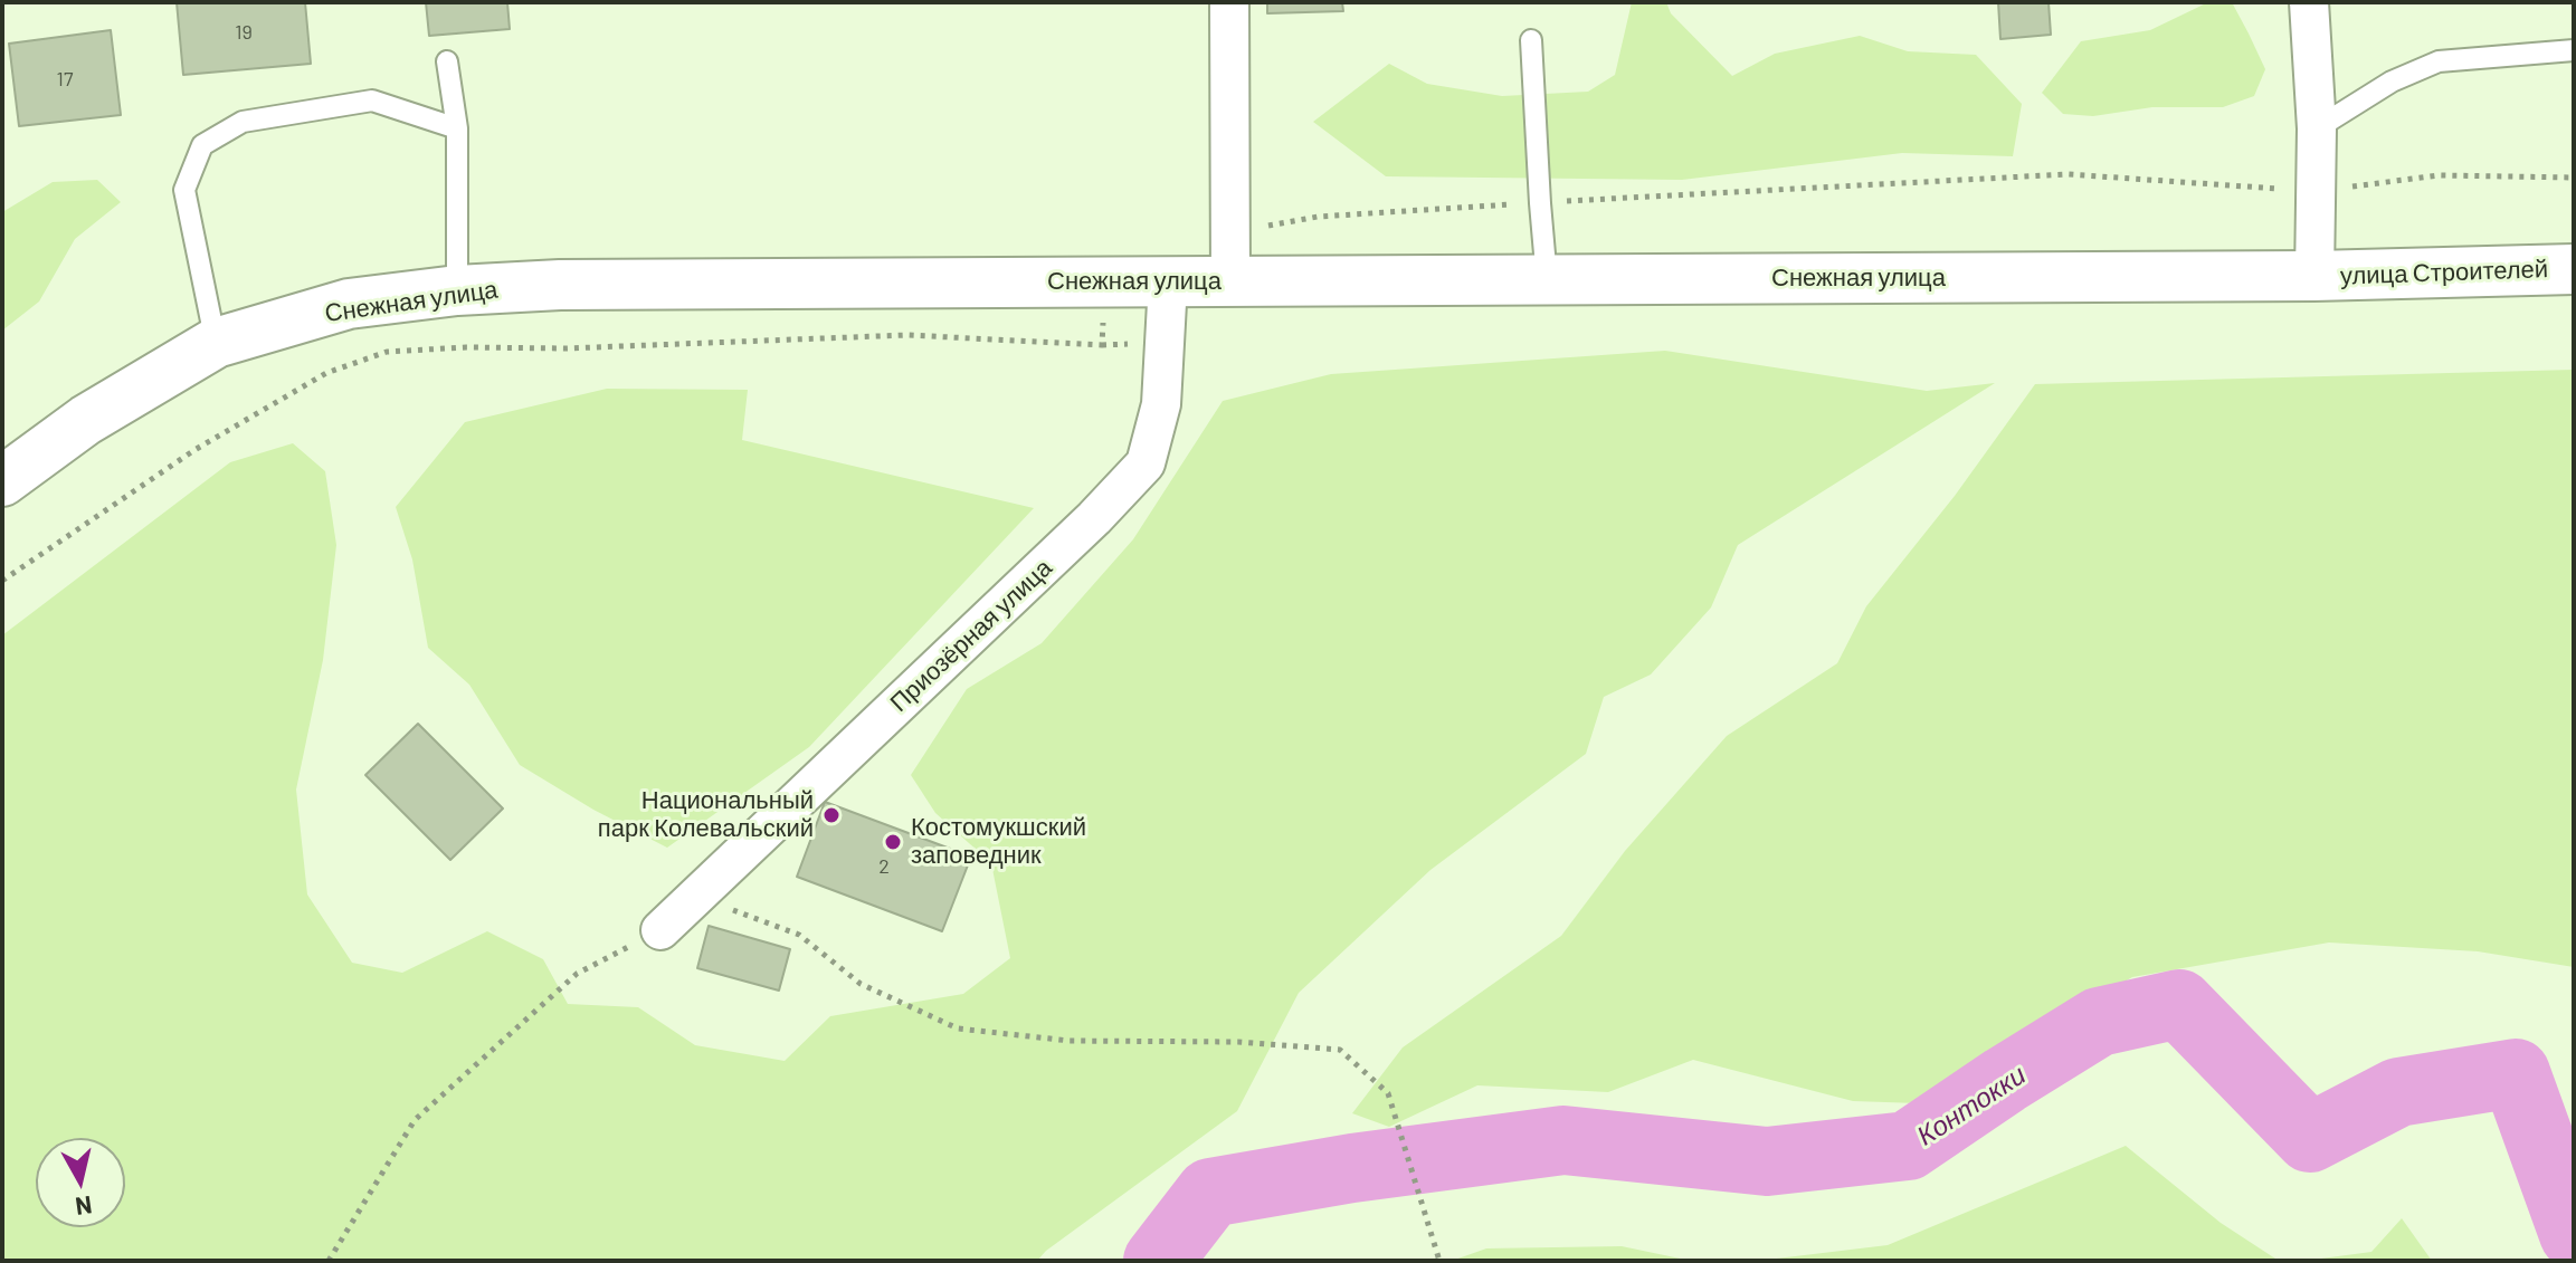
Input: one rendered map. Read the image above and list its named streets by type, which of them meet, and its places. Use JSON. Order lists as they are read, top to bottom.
{
  "streets": {
    "street": ["улица Строителей", "Снежная улица", "Приозёрная улица"]
  },
  "crossings": [
    ["улица Строителей", "Снежная улица"],
    ["Снежная улица", "Приозёрная улица"]
  ],
  "water": ["Контокки"],
  "places": ["Национальный парк Колевальский", "Костомукшский заповедник"],
  "house_numbers": ["19", "17", "2"],
  "north": "bottom"
}
